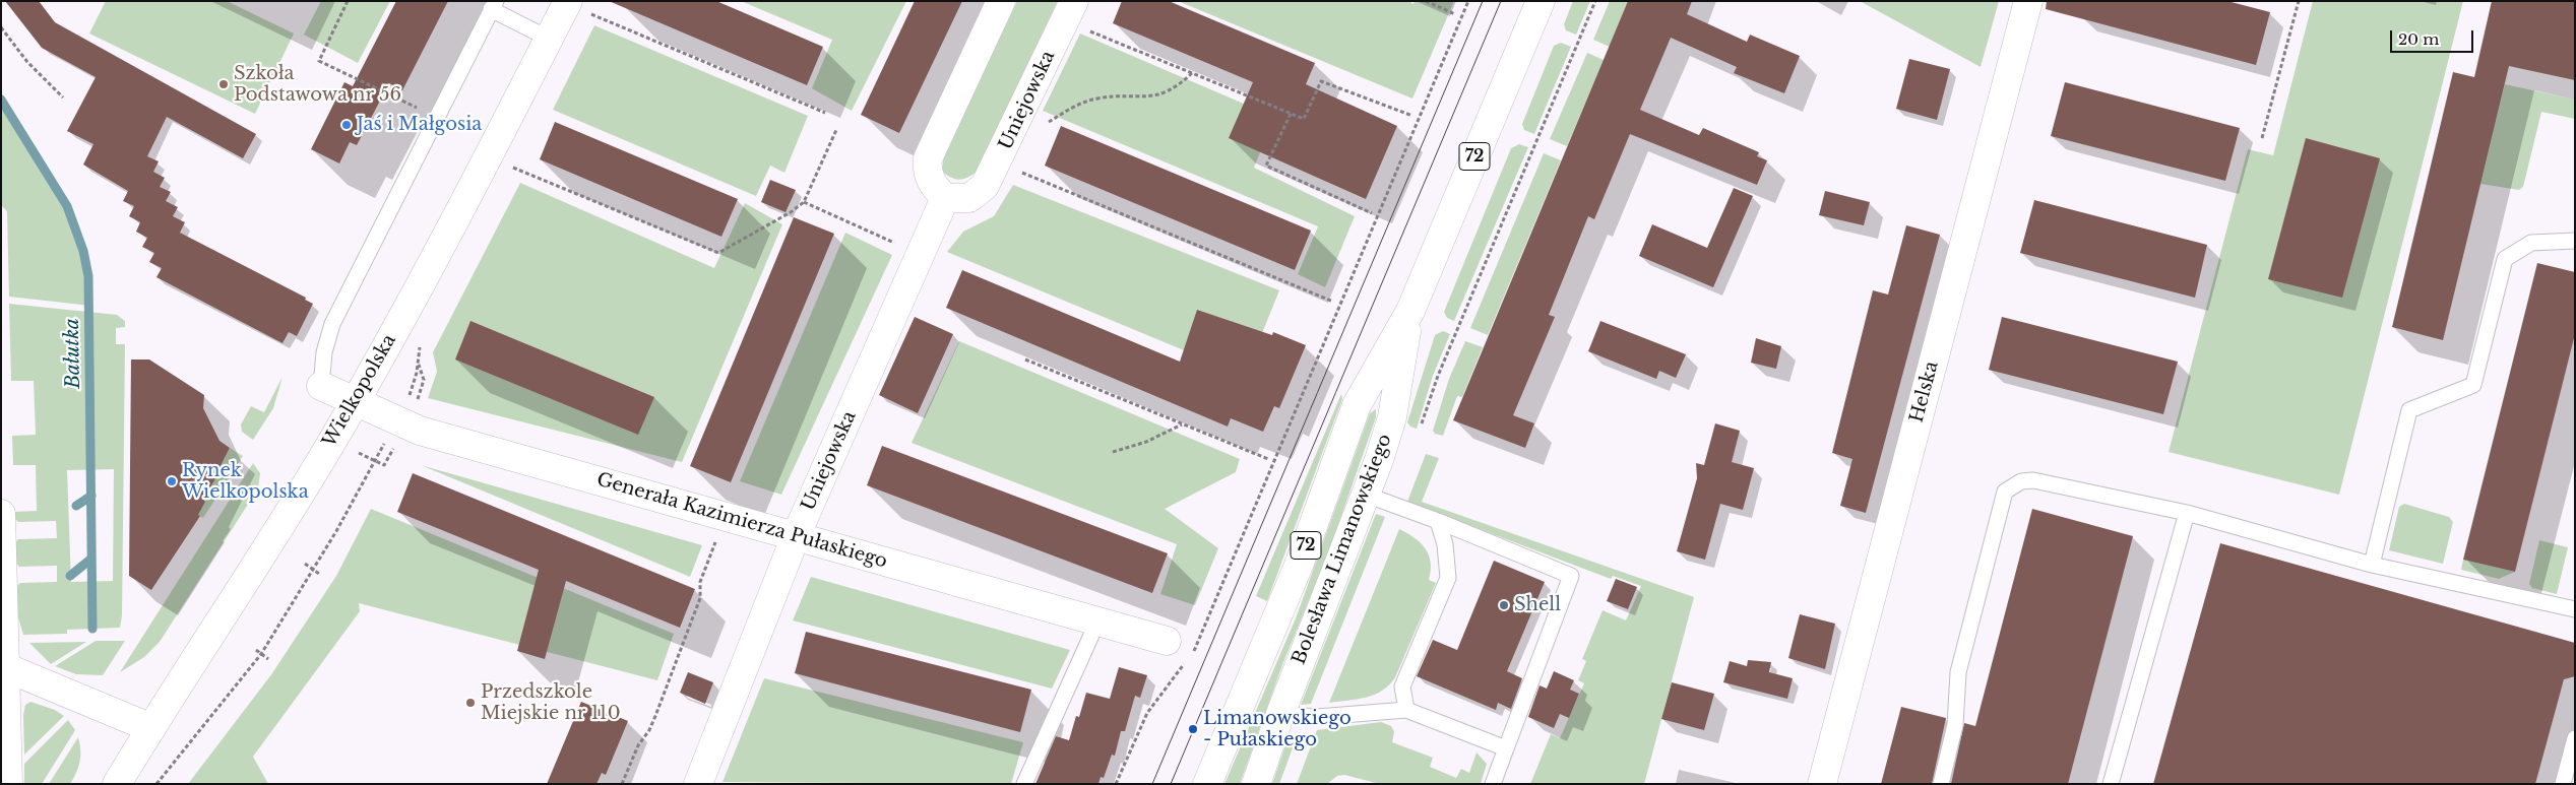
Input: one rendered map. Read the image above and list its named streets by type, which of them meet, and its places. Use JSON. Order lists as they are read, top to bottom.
{
  "streets": {
    "street": [
      "Uniejowska",
      "72",
      "Wielkopolska",
      "Helska",
      "Generała Kazimierza Pułaskiego",
      "Bolesława Limanowskiego"
    ]
  },
  "crossings": [
    ["Uniejowska", "Generała Kazimierza Pułaskiego"],
    ["Wielkopolska", "Generała Kazimierza Pułaskiego"]
  ],
  "water": ["Bałutka"],
  "places": [
    "Szkoła Podstawowa nr 56",
    "Jaś i Małgosia",
    "Rynek Wielkopolska",
    "Shell",
    "Przedszkole Miejskie nr 110",
    "Limanowskiego - Pułaskiego"
  ],
  "scale_bar": "20 m"
}
